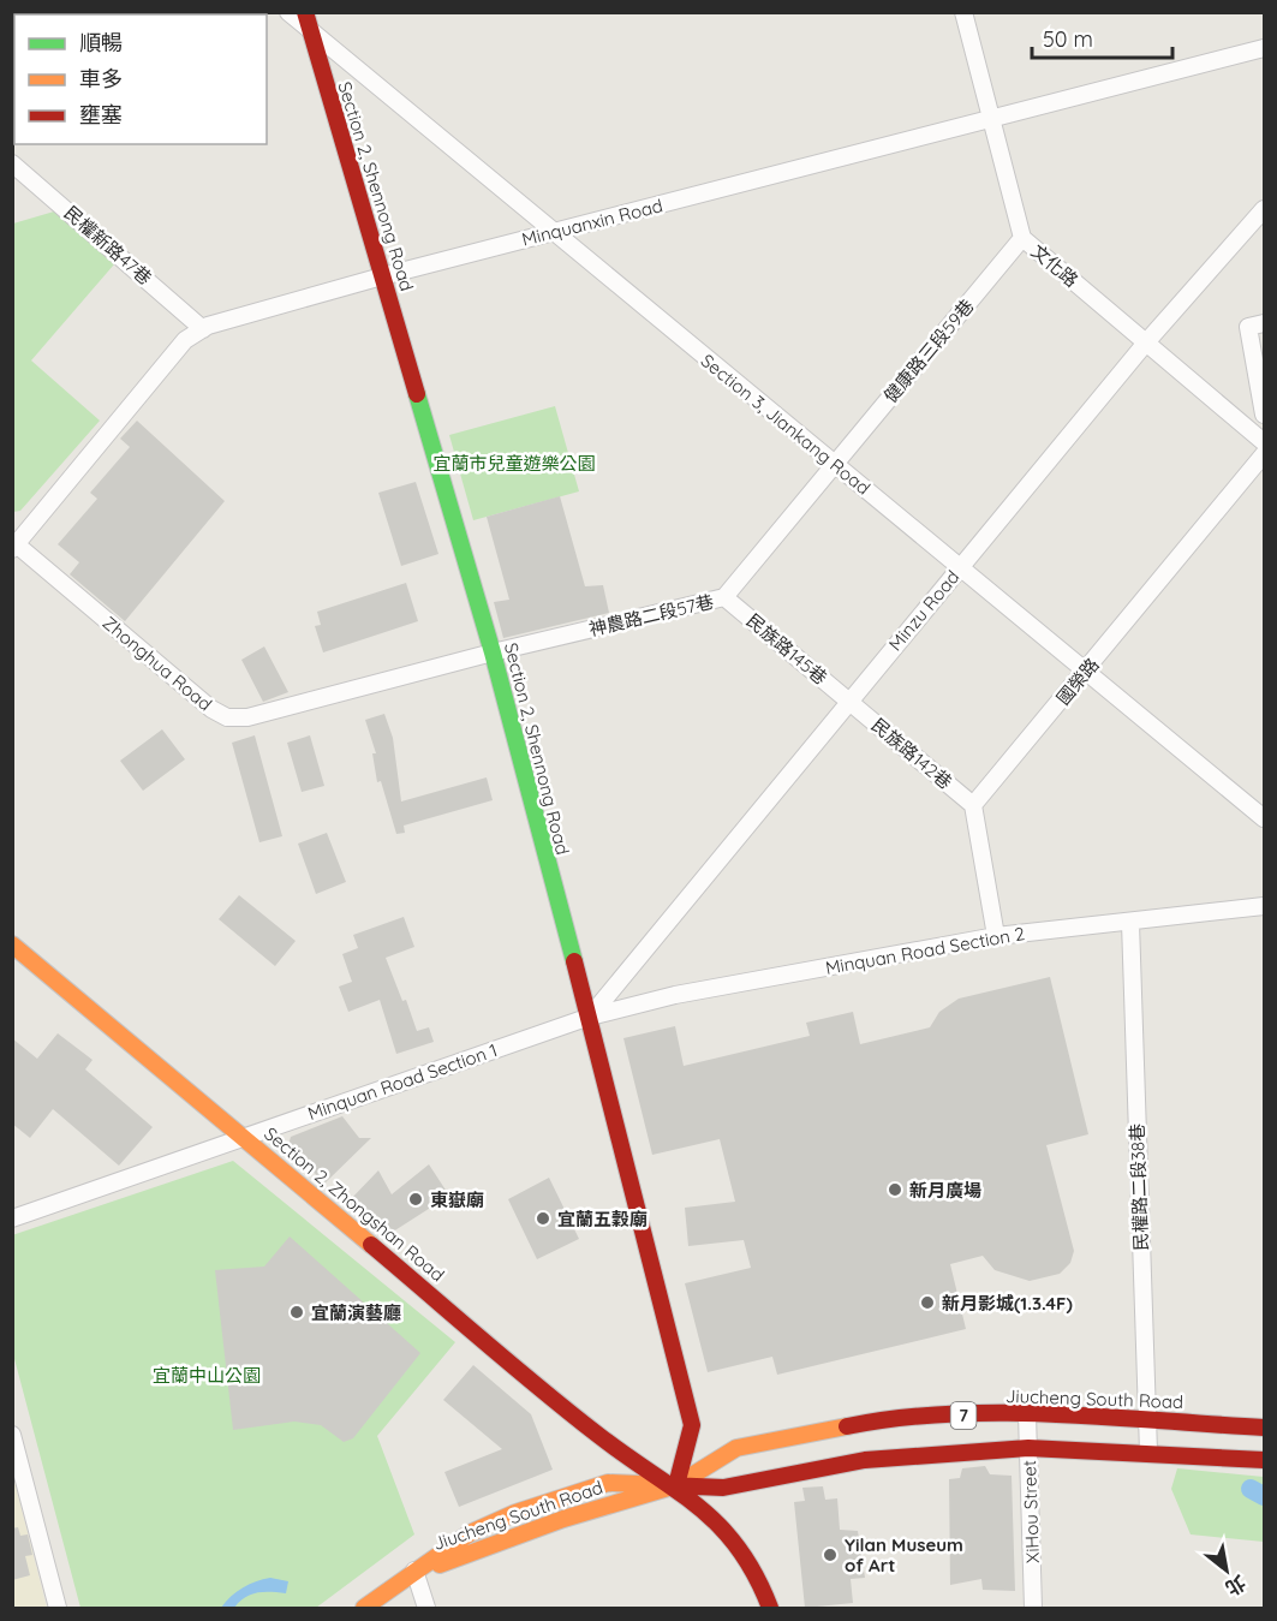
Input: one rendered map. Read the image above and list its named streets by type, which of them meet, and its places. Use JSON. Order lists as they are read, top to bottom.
{
  "streets": {
    "street": [
      "Section 2, Shennong Road",
      "Minquanxin Road",
      "民權新路47巷",
      "文化路",
      "健康路三段59巷",
      "Section 3, Jiankang Road",
      "Minzu Road",
      "神農路二段57巷",
      "民族路145巷",
      "Zhonghua Road",
      "國榮路",
      "民族路142巷",
      "Minquan Road Section 2",
      "Minquan Road Section 1",
      "民權路二段38巷",
      "Section 2, Zhongshan Road",
      "Jiucheng South Road",
      "7",
      "XiHou Street"
    ]
  },
  "crossings": [
    ["Section 2, Shennong Road", "Minquanxin Road"],
    ["Section 2, Shennong Road", "Section 3, Jiankang Road"],
    ["Section 2, Shennong Road", "Minzu Road"],
    ["Section 2, Shennong Road", "神農路二段57巷"],
    ["Section 2, Shennong Road", "Zhonghua Road"],
    ["Section 2, Shennong Road", "Minquan Road Section 2"],
    ["Section 2, Shennong Road", "Minquan Road Section 1"],
    ["Section 2, Shennong Road", "Section 2, Zhongshan Road"],
    ["Section 2, Shennong Road", "Jiucheng South Road"],
    ["Minquanxin Road", "民權新路47巷"],
    ["Minquanxin Road", "文化路"],
    ["Minquanxin Road", "Section 3, Jiankang Road"],
    ["Minquanxin Road", "Zhonghua Road"],
    ["文化路", "健康路三段59巷"],
    ["文化路", "Minzu Road"],
    ["健康路三段59巷", "Section 3, Jiankang Road"],
    ["健康路三段59巷", "神農路二段57巷"],
    ["Section 3, Jiankang Road", "Minzu Road"],
    ["Section 3, Jiankang Road", "神農路二段57巷"],
    ["Section 3, Jiankang Road", "國榮路"],
    ["Minzu Road", "民族路145巷"],
    ["Minzu Road", "民族路142巷"],
    ["Minzu Road", "Minquan Road Section 2"],
    ["Minzu Road", "Minquan Road Section 1"],
    ["神農路二段57巷", "民族路145巷"],
    ["神農路二段57巷", "Zhonghua Road"],
    ["民族路145巷", "民族路142巷"],
    ["國榮路", "民族路142巷"],
    ["Minquan Road Section 2", "Minquan Road Section 1"],
    ["Minquan Road Section 2", "民權路二段38巷"],
    ["Minquan Road Section 1", "Section 2, Zhongshan Road"],
    ["民權路二段38巷", "Jiucheng South Road"],
    ["Section 2, Zhongshan Road", "Jiucheng South Road"],
    ["Jiucheng South Road", "XiHou Street"]
  ],
  "parks": ["宜蘭市兒童遊樂公園", "宜蘭中山公園"],
  "places": [
    "新月廣場",
    "東嶽廟",
    "宜蘭五穀廟",
    "新月影城(1.3.4F)",
    "宜蘭演藝廳",
    "Yilan Museum of Art"
  ],
  "legend": ["順暢", "車多", "壅塞"],
  "scale_bar": "50 m",
  "north": "bottom right"
}
